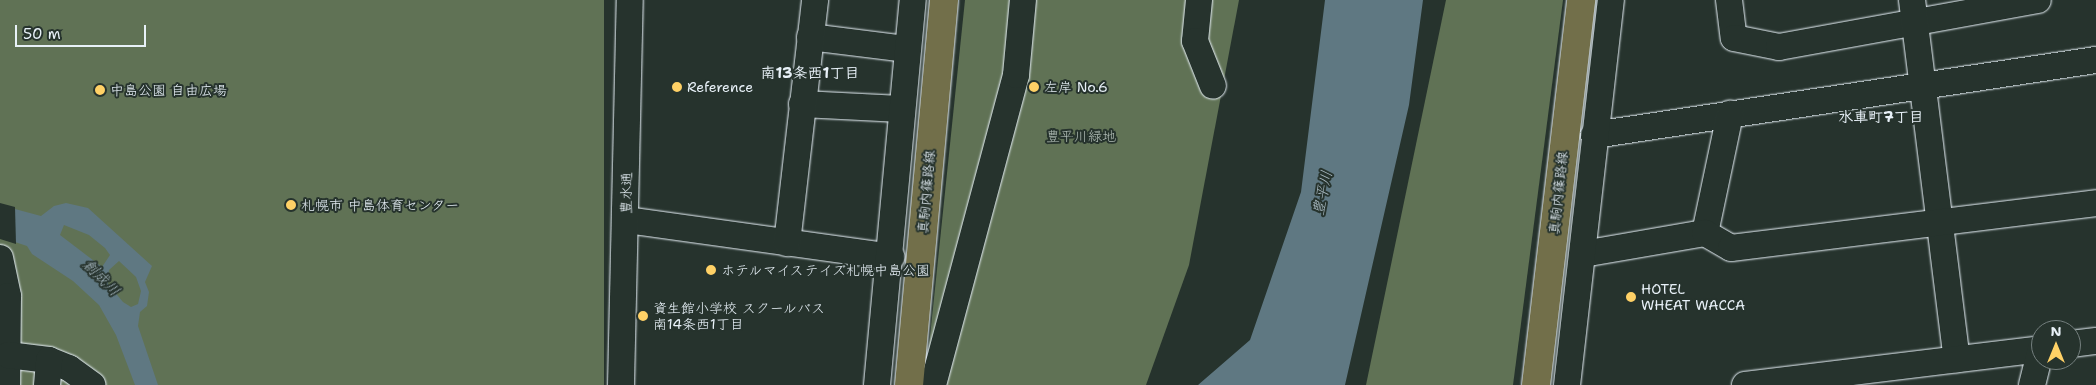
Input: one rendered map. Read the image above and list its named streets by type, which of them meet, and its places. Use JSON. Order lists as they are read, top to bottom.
{
  "streets": {
    "main road": ["真駒内篠路線"],
    "street": ["豊水通"]
  },
  "districts": ["南13条西1丁目", "水車町7丁目"],
  "water": ["豊平川", "創成川"],
  "parks": ["豊平川緑地"],
  "places": [
    "Reference",
    "左岸 No.6",
    "中島公園 自由広場",
    "札幌市 中島体育センター",
    "ホテルマイステイズ札幌中島公園",
    "HOTEL WHEAT WACCA",
    "資生館小学校 スクールバス 南14条西1丁目"
  ],
  "scale_bar": "50 m",
  "north": "top"
}
